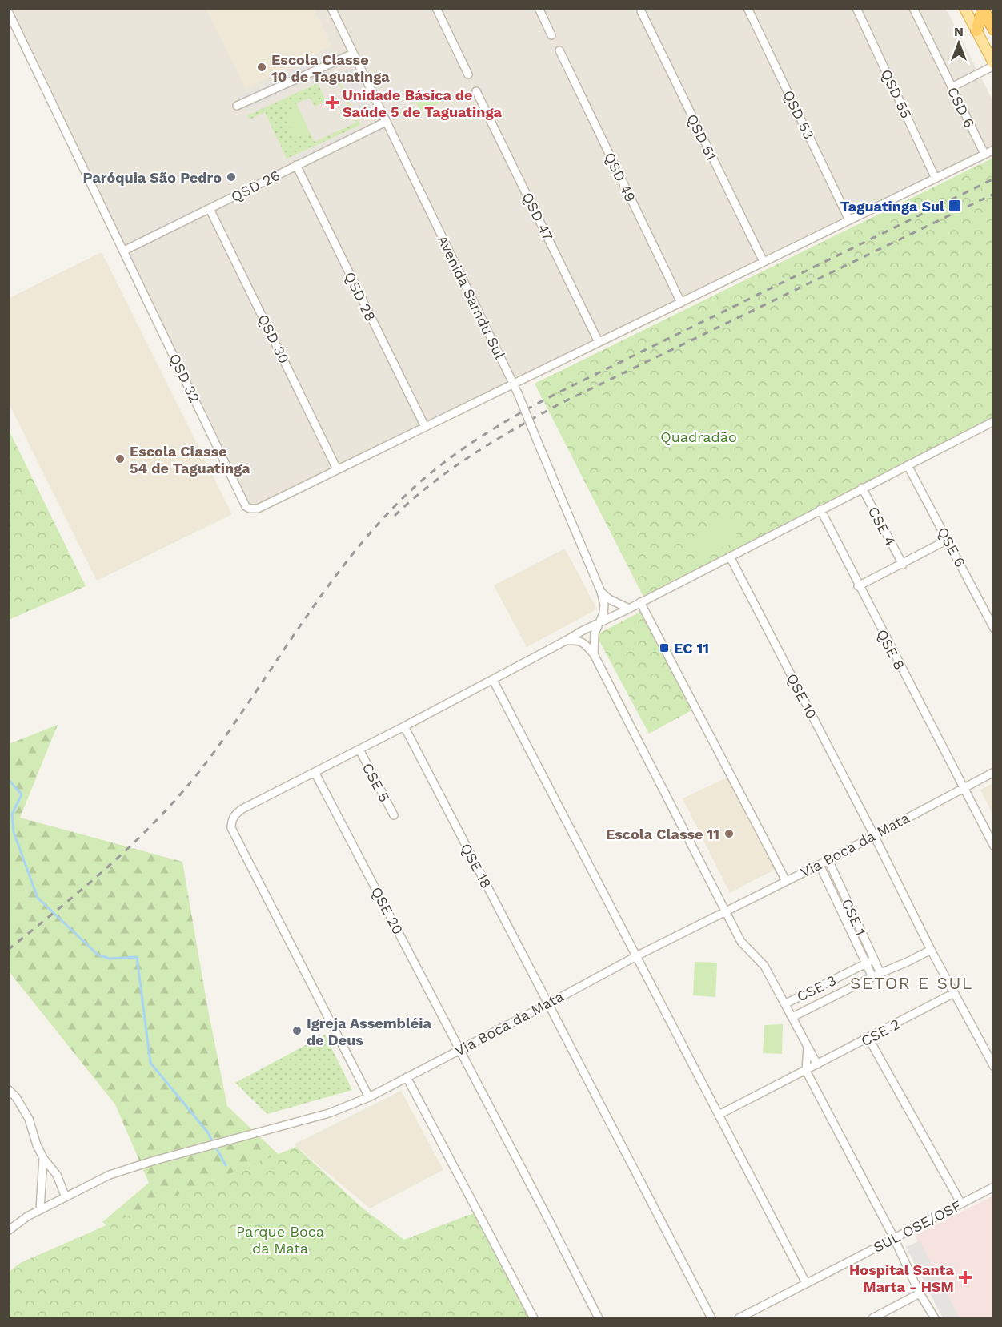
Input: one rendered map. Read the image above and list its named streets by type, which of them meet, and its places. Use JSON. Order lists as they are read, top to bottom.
{
  "streets": {
    "street": [
      "QSD 55",
      "CSD 6",
      "QSD 53",
      "QSD 51",
      "QSD 49",
      "QSD 26",
      "QSD 47",
      "QSD 28",
      "Avenida Samdu Sul",
      "QSD 30",
      "QSD 32",
      "CSE 4",
      "QSE 6",
      "QSE 8",
      "QSE 10",
      "CSE 5",
      "Via Boca da Mata",
      "QSE 18",
      "QSE 20",
      "CSE 1",
      "CSE 3",
      "CSE 2",
      "SUL OSE/OSF"
    ]
  },
  "crossings": [
    ["QSD 26", "QSD 28"],
    ["QSD 26", "Avenida Samdu Sul"],
    ["QSD 26", "QSD 30"],
    ["QSD 26", "QSD 32"],
    ["QSD 30", "QSD 32"],
    ["QSE 8", "Via Boca da Mata"],
    ["QSE 10", "Via Boca da Mata"],
    ["QSE 10", "CSE 3"],
    ["QSE 10", "CSE 2"],
    ["Via Boca da Mata", "QSE 18"],
    ["Via Boca da Mata", "QSE 20"],
    ["Via Boca da Mata", "CSE 1"],
    ["CSE 1", "CSE 3"]
  ],
  "districts": ["SETOR E SUL"],
  "parks": ["Quadradão", "Parque Boca da Mata"],
  "places": {
    "other": [
      "Escola Classe 10 de Taguatinga",
      "Paróquia São Pedro",
      "Escola Classe 54 de Taguatinga",
      "Escola Classe 11",
      "Igreja Assembléia de Deus"
    ],
    "health": ["Unidade Básica de Saúde 5 de Taguatinga", "Hospital Santa Marta - HSM"],
    "transit": ["Taguatinga Sul", "EC 11"]
  },
  "north": "top"
}
